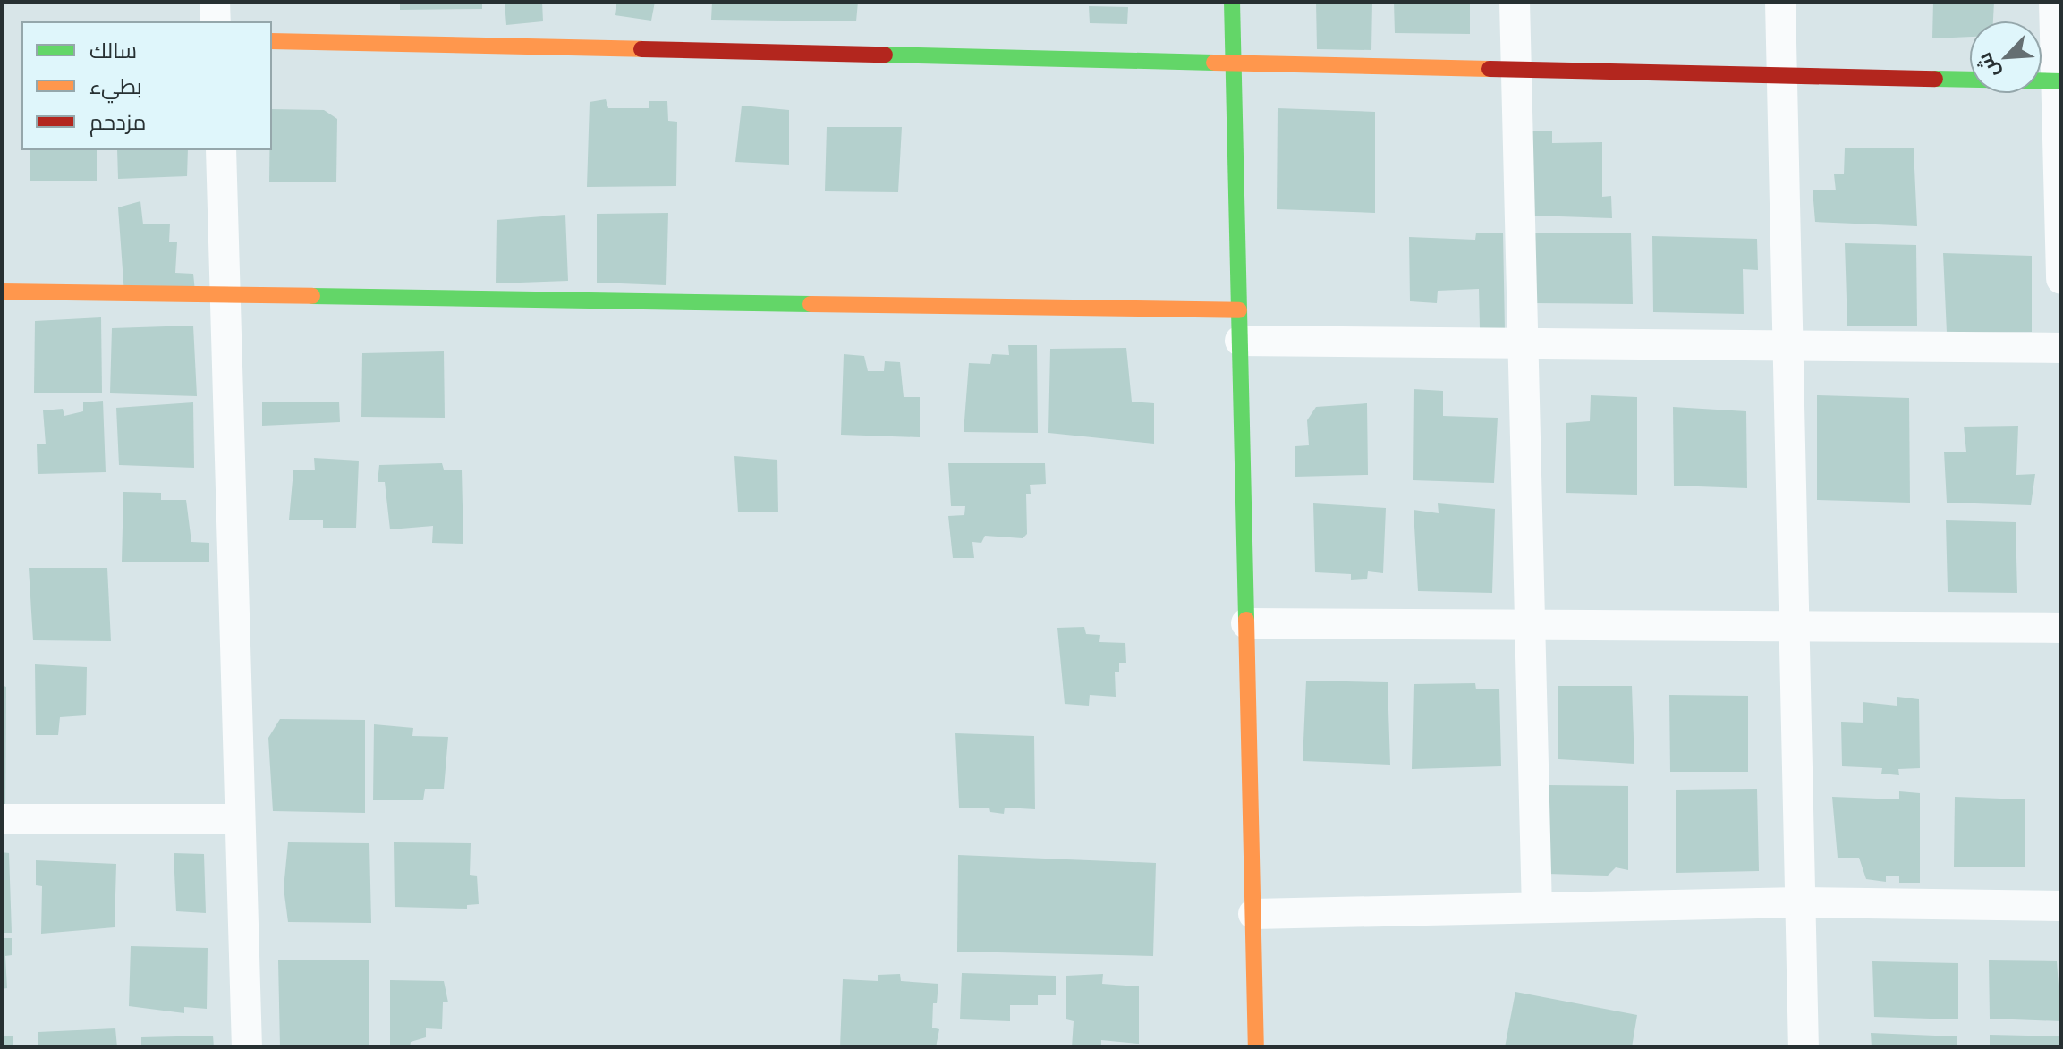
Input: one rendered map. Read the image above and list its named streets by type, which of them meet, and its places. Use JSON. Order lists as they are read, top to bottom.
{
  "legend": ["سالك", "بطيء", "مزدحم"],
  "north": "bottom left"
}
